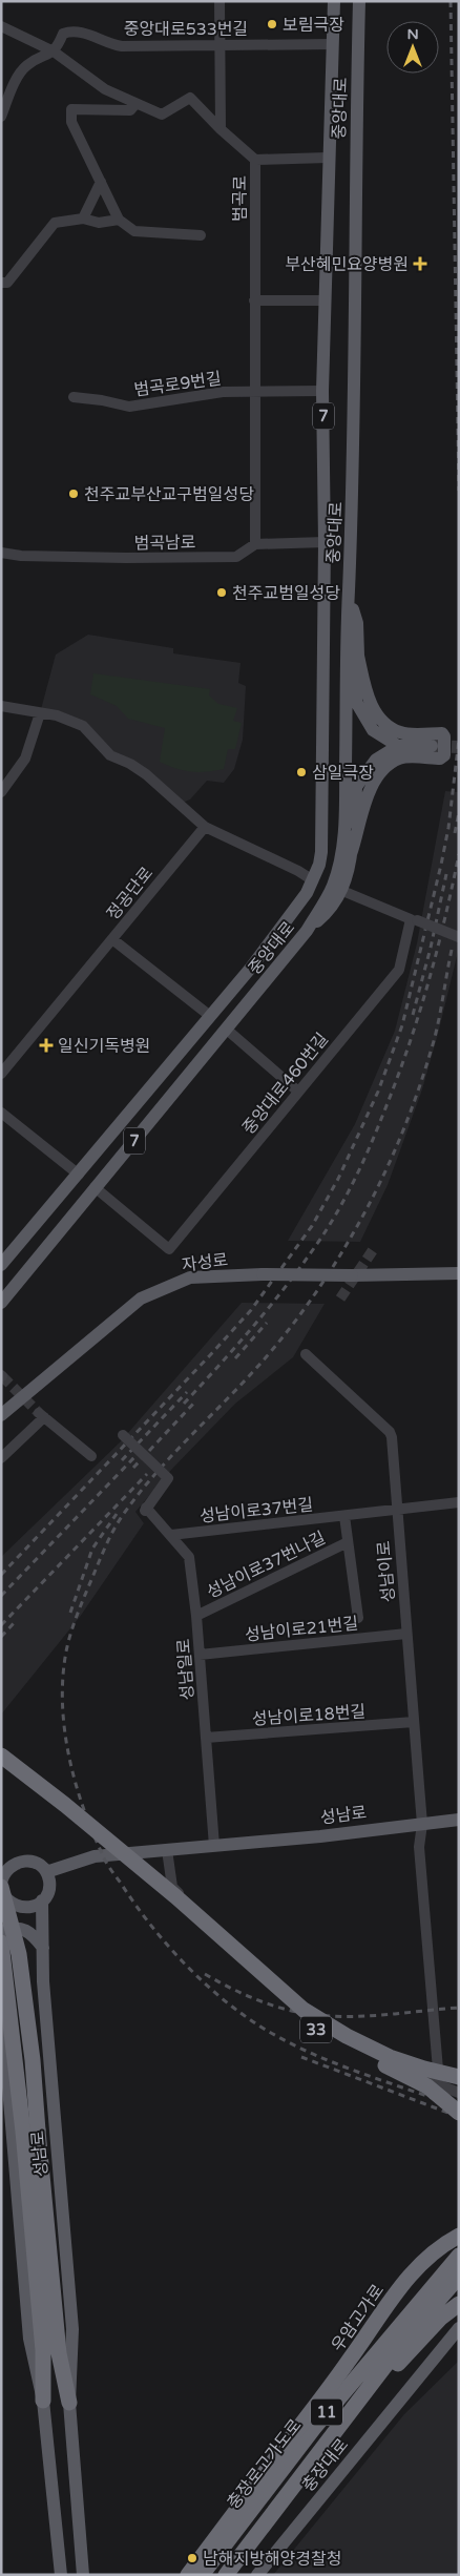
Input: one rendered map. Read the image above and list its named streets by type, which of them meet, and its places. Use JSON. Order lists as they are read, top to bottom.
{
  "streets": {
    "highway": [
      "성남로",
      "33",
      "우암고가로",
      "11",
      "충장로고가도로"
    ],
    "main road": [
      "중앙대로",
      "7",
      "자성로",
      "충장대로"
    ],
    "street": [
      "중앙대로533번길",
      "범곡로",
      "범곡로9번길",
      "범곡남로",
      "정공단로",
      "중앙대로460번길",
      "성남이로37번길",
      "성남이로37번나길",
      "성남이로",
      "성남이로21번길",
      "성남일로",
      "성남이로18번길"
    ]
  },
  "crossings": [
    ["중앙대로533번길", "중앙대로"],
    ["중앙대로533번길", "범곡로"],
    ["중앙대로", "범곡로"],
    ["중앙대로", "범곡로9번길"],
    ["중앙대로", "범곡남로"],
    ["중앙대로", "중앙대로460번길"],
    ["범곡로", "범곡로9번길"],
    ["범곡로", "범곡남로"],
    ["성남이로37번길", "성남이로"],
    ["성남이로37번길", "성남일로"],
    ["성남이로37번나길", "성남일로"],
    ["성남이로", "성남이로21번길"],
    ["성남이로", "성남이로18번길"],
    ["성남이로", "성남로"],
    ["성남이로21번길", "성남일로"],
    ["성남일로", "성남이로18번길"],
    ["성남일로", "성남로"]
  ],
  "places": {
    "other": [
      "보림극장",
      "천주교부산교구범일성당",
      "천주교범일성당",
      "삼일극장",
      "남해지방해양경찰청"
    ],
    "health": ["부산혜민요양병원", "일신기독병원"]
  },
  "north": "top"
}
